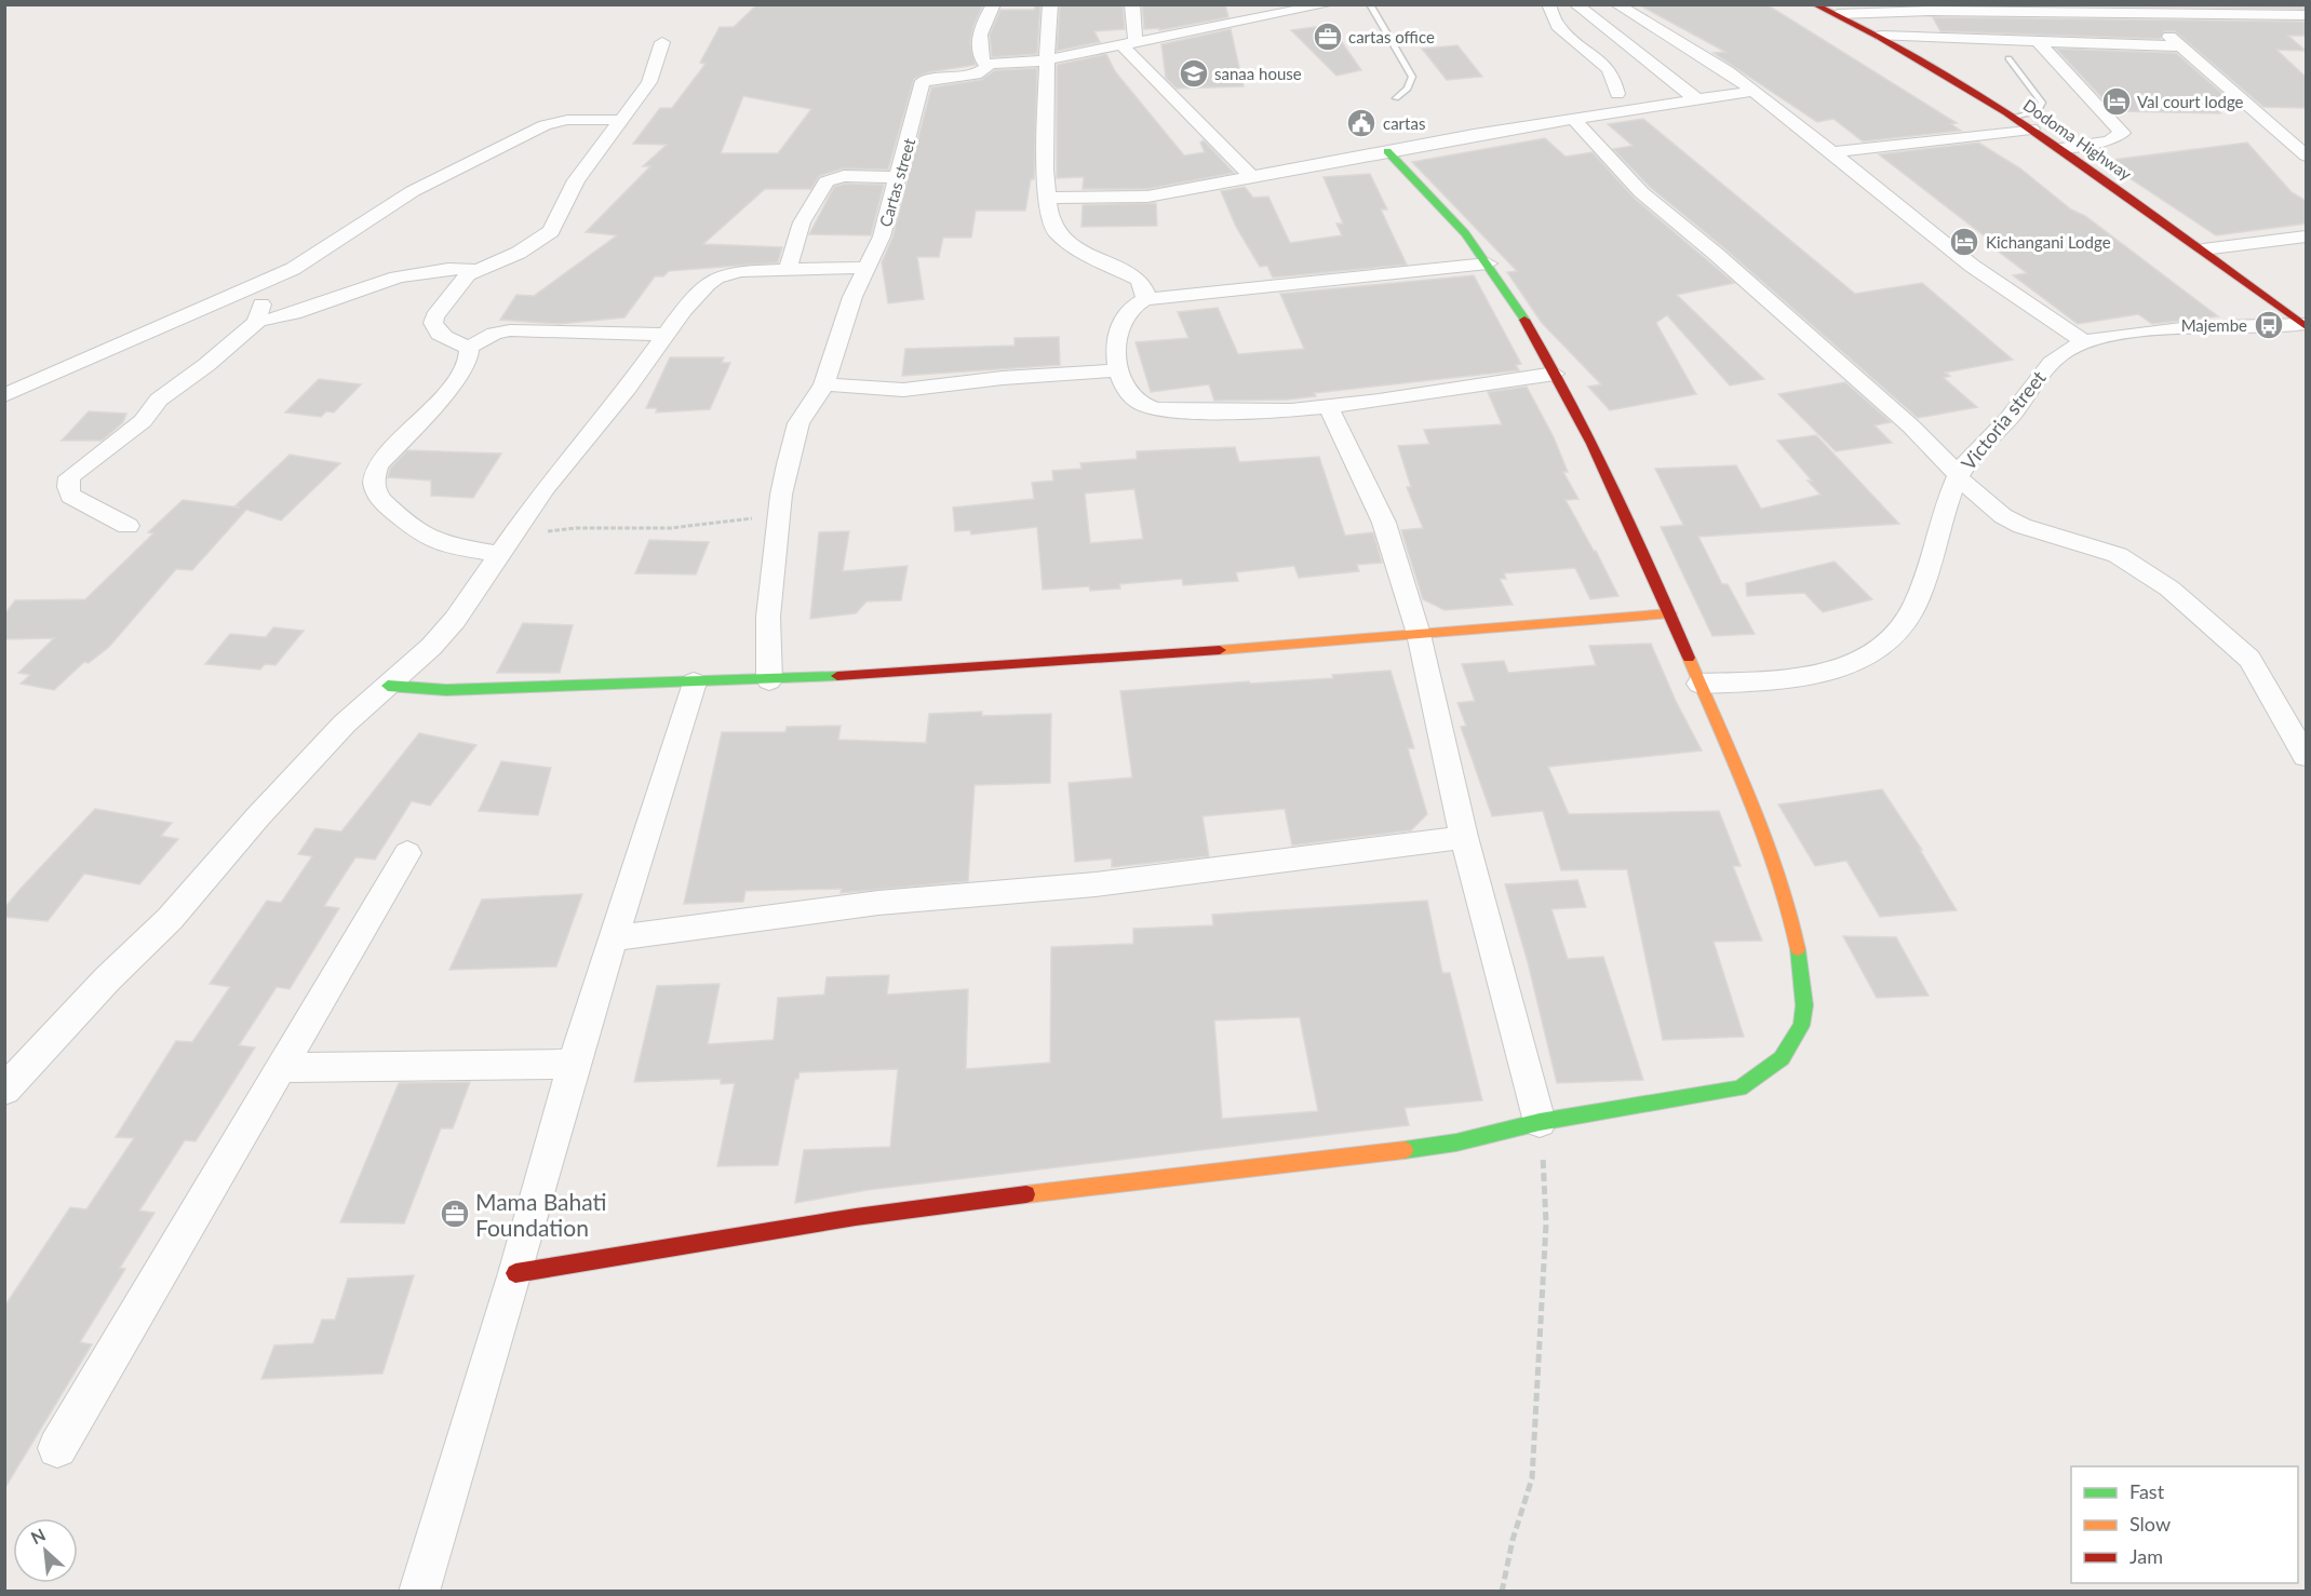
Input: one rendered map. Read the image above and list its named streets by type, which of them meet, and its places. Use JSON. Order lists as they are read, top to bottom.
{
  "streets": {
    "main road": ["Dodoma Highway"],
    "street": ["Cartas street", "Victoria street"]
  },
  "crossings": [
    ["Dodoma Highway", "Victoria street"]
  ],
  "places": {
    "office": ["cartas office", "Mama Bahati Foundation"],
    "school or university": ["sanaa house"],
    "hotel": ["Val court lodge", "Kichangani Lodge"],
    "public building": ["cartas"],
    "bus stop": ["Majembe"]
  },
  "legend": ["Fast", "Slow", "Jam"],
  "north": "top left"
}
